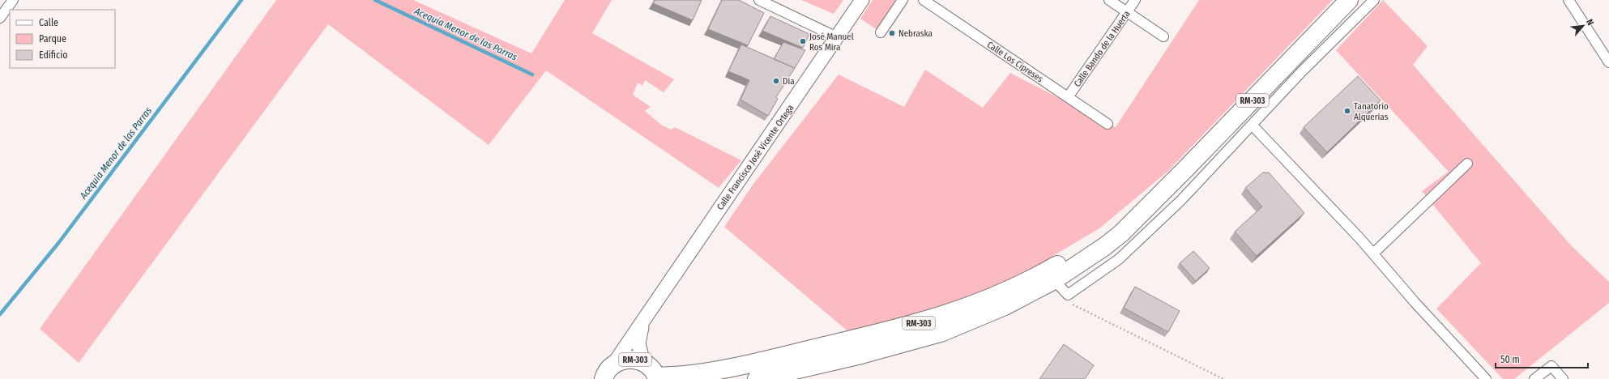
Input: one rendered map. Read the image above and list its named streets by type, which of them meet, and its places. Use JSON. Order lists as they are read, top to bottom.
{
  "streets": {
    "highway": ["RM-303"],
    "street": ["Calle Bando de la Huerta", "Calle Los Cipreses", "Calle Francisco José Vicente Ortega"]
  },
  "crossings": [
    ["Calle Bando de la Huerta", "Calle Los Cipreses"]
  ],
  "water": ["Acequia Menor de las Parras"],
  "places": [
    "Nebraska",
    "José Manuel Ros Mira",
    "Dia",
    "Tanatorio Alquerias"
  ],
  "legend": ["Calle", "Parque", "Edificio"],
  "scale_bar": "50 m",
  "north": "top right"
}
